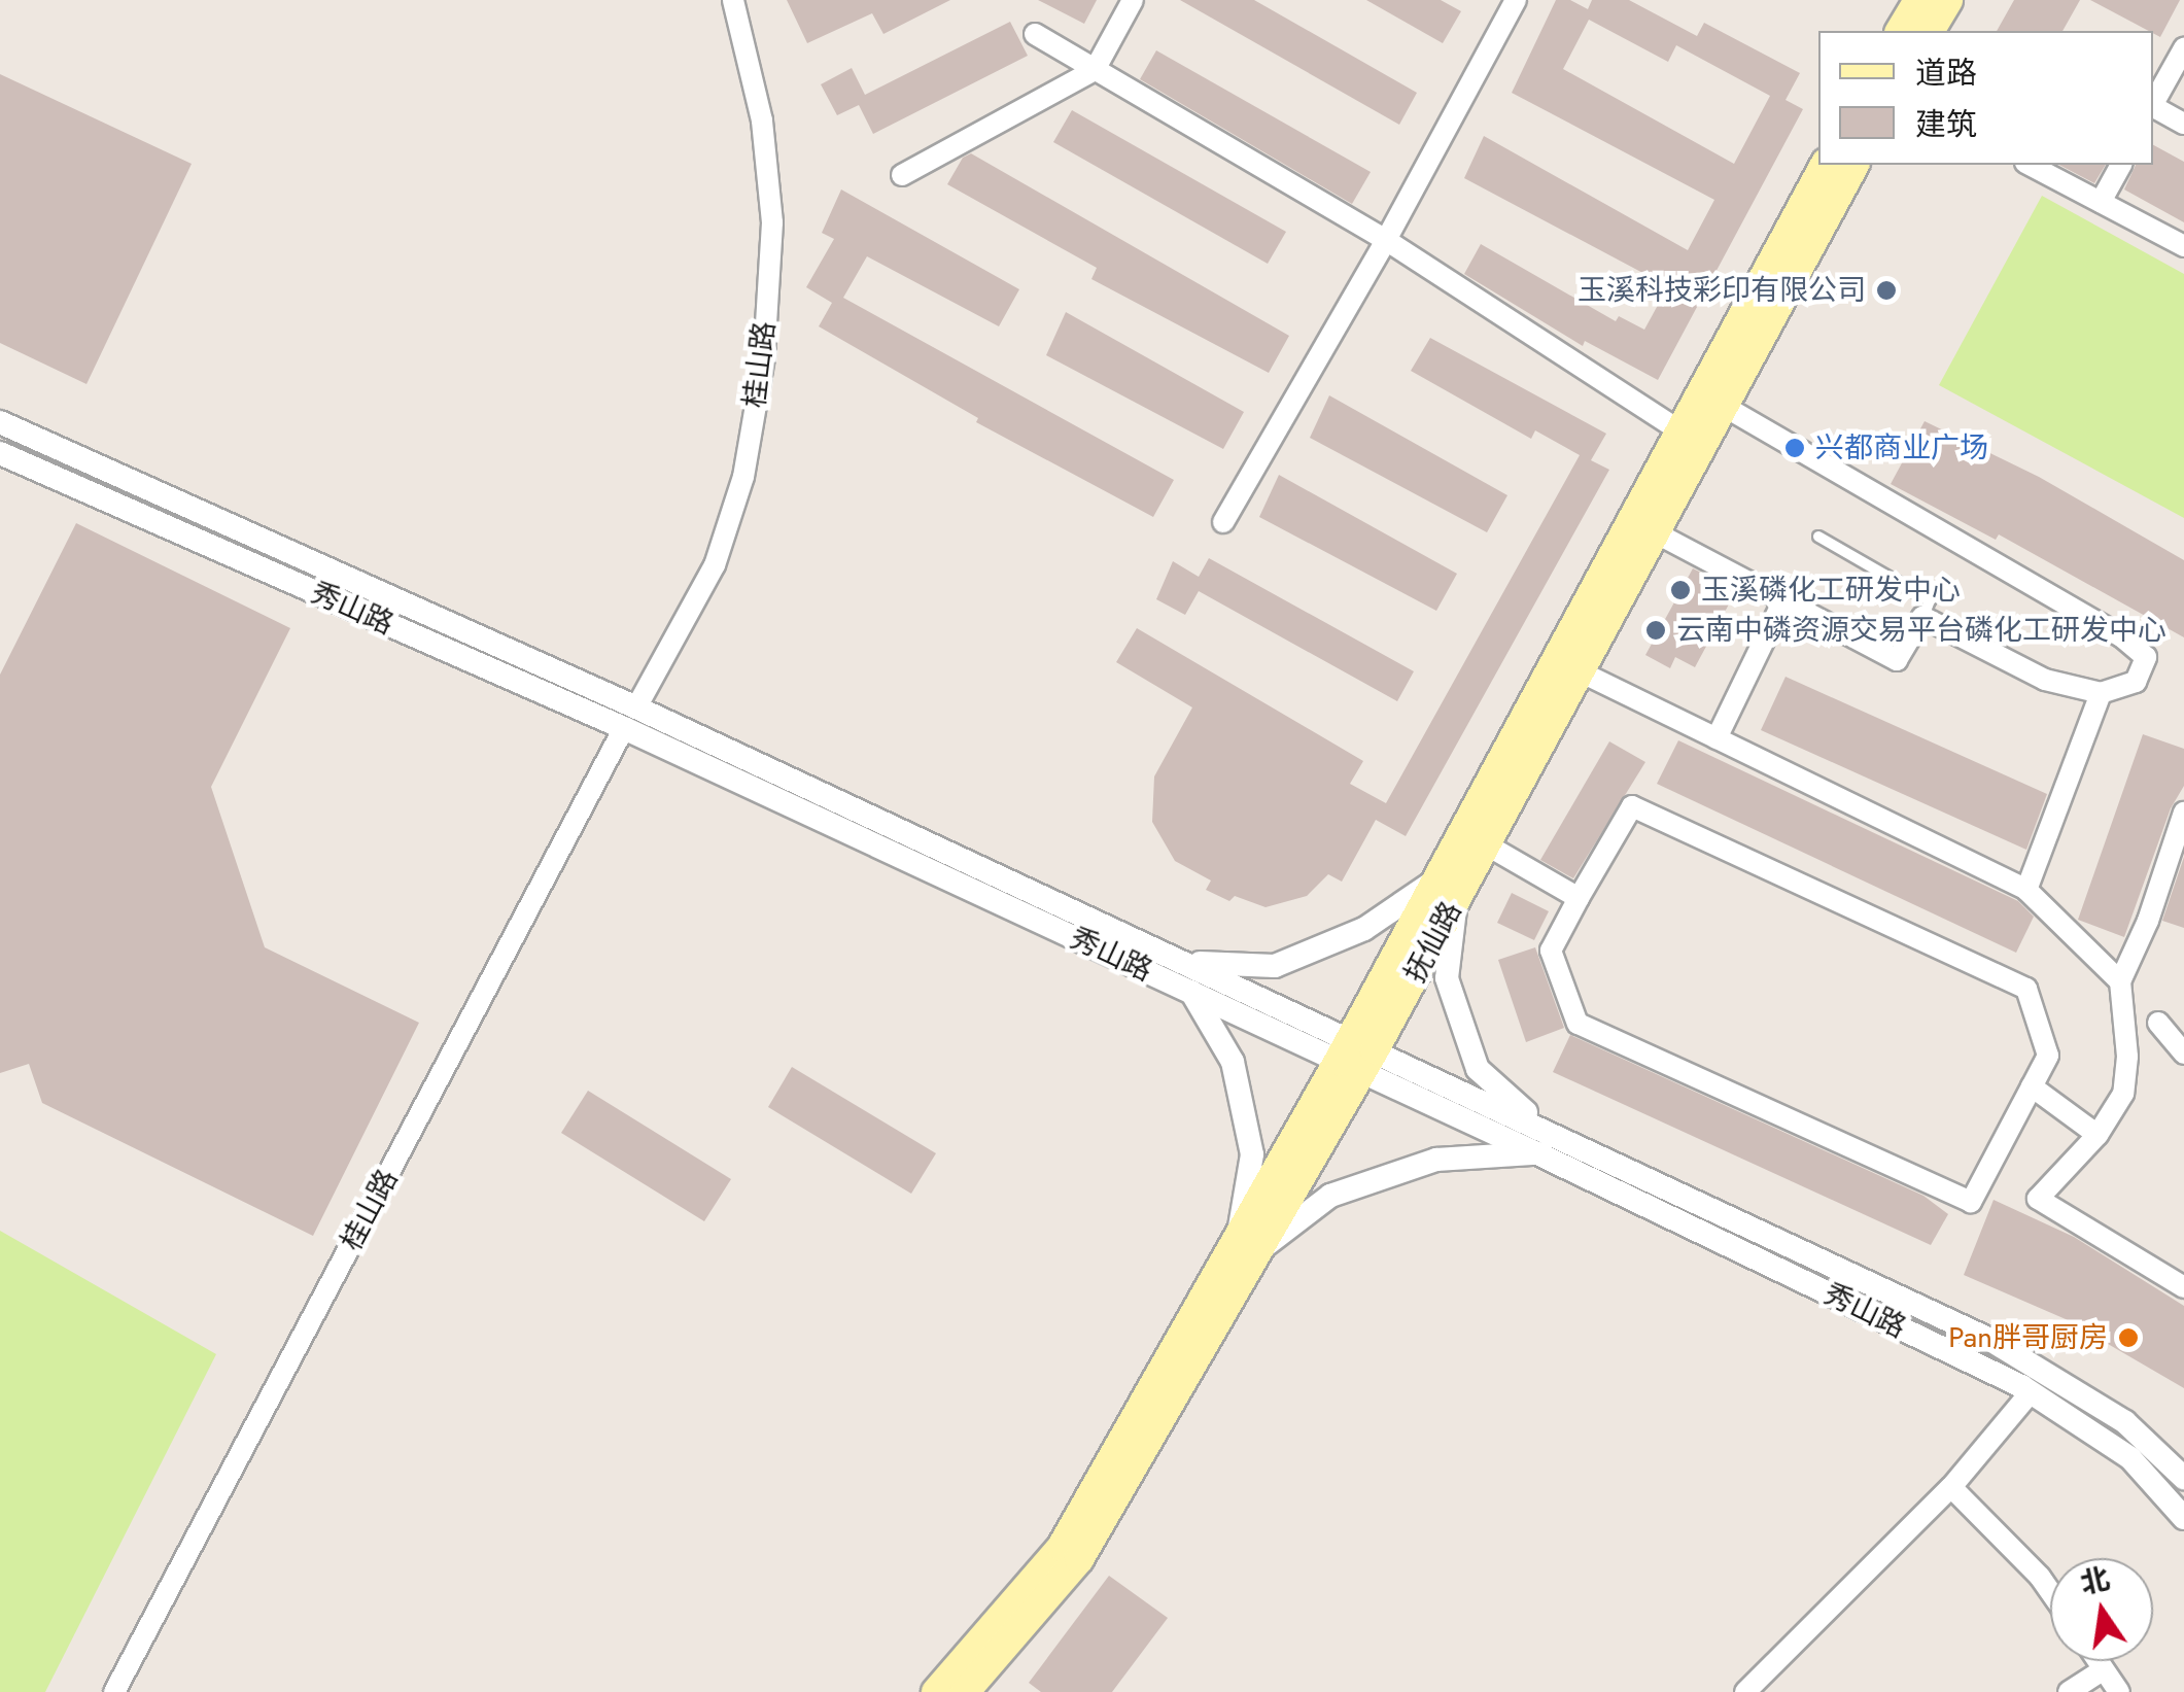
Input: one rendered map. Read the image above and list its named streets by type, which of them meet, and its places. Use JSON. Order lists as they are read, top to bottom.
{
  "streets": {
    "main road": ["抚仙路"],
    "street": ["桂山路", "秀山路"]
  },
  "crossings": [
    ["桂山路", "秀山路"],
    ["秀山路", "抚仙路"]
  ],
  "places": [
    "玉溪科技彩印有限公司",
    "兴都商业广场",
    "玉溪磷化工研发中心",
    "云南中磷资源交易平台磷化工研发中心",
    "Pan胖哥厨房"
  ],
  "legend": ["道路", "建筑"],
  "north": "top"
}
